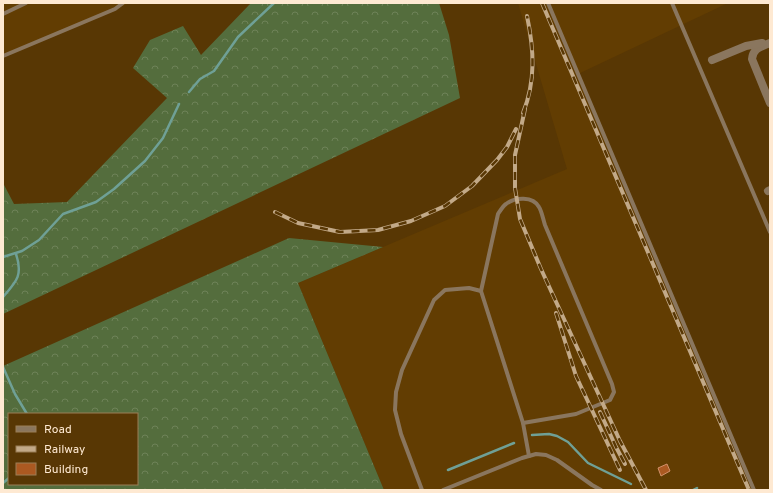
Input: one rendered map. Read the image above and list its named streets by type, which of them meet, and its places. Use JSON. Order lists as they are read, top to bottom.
{
  "legend": ["Road", "Railway", "Building"]
}
